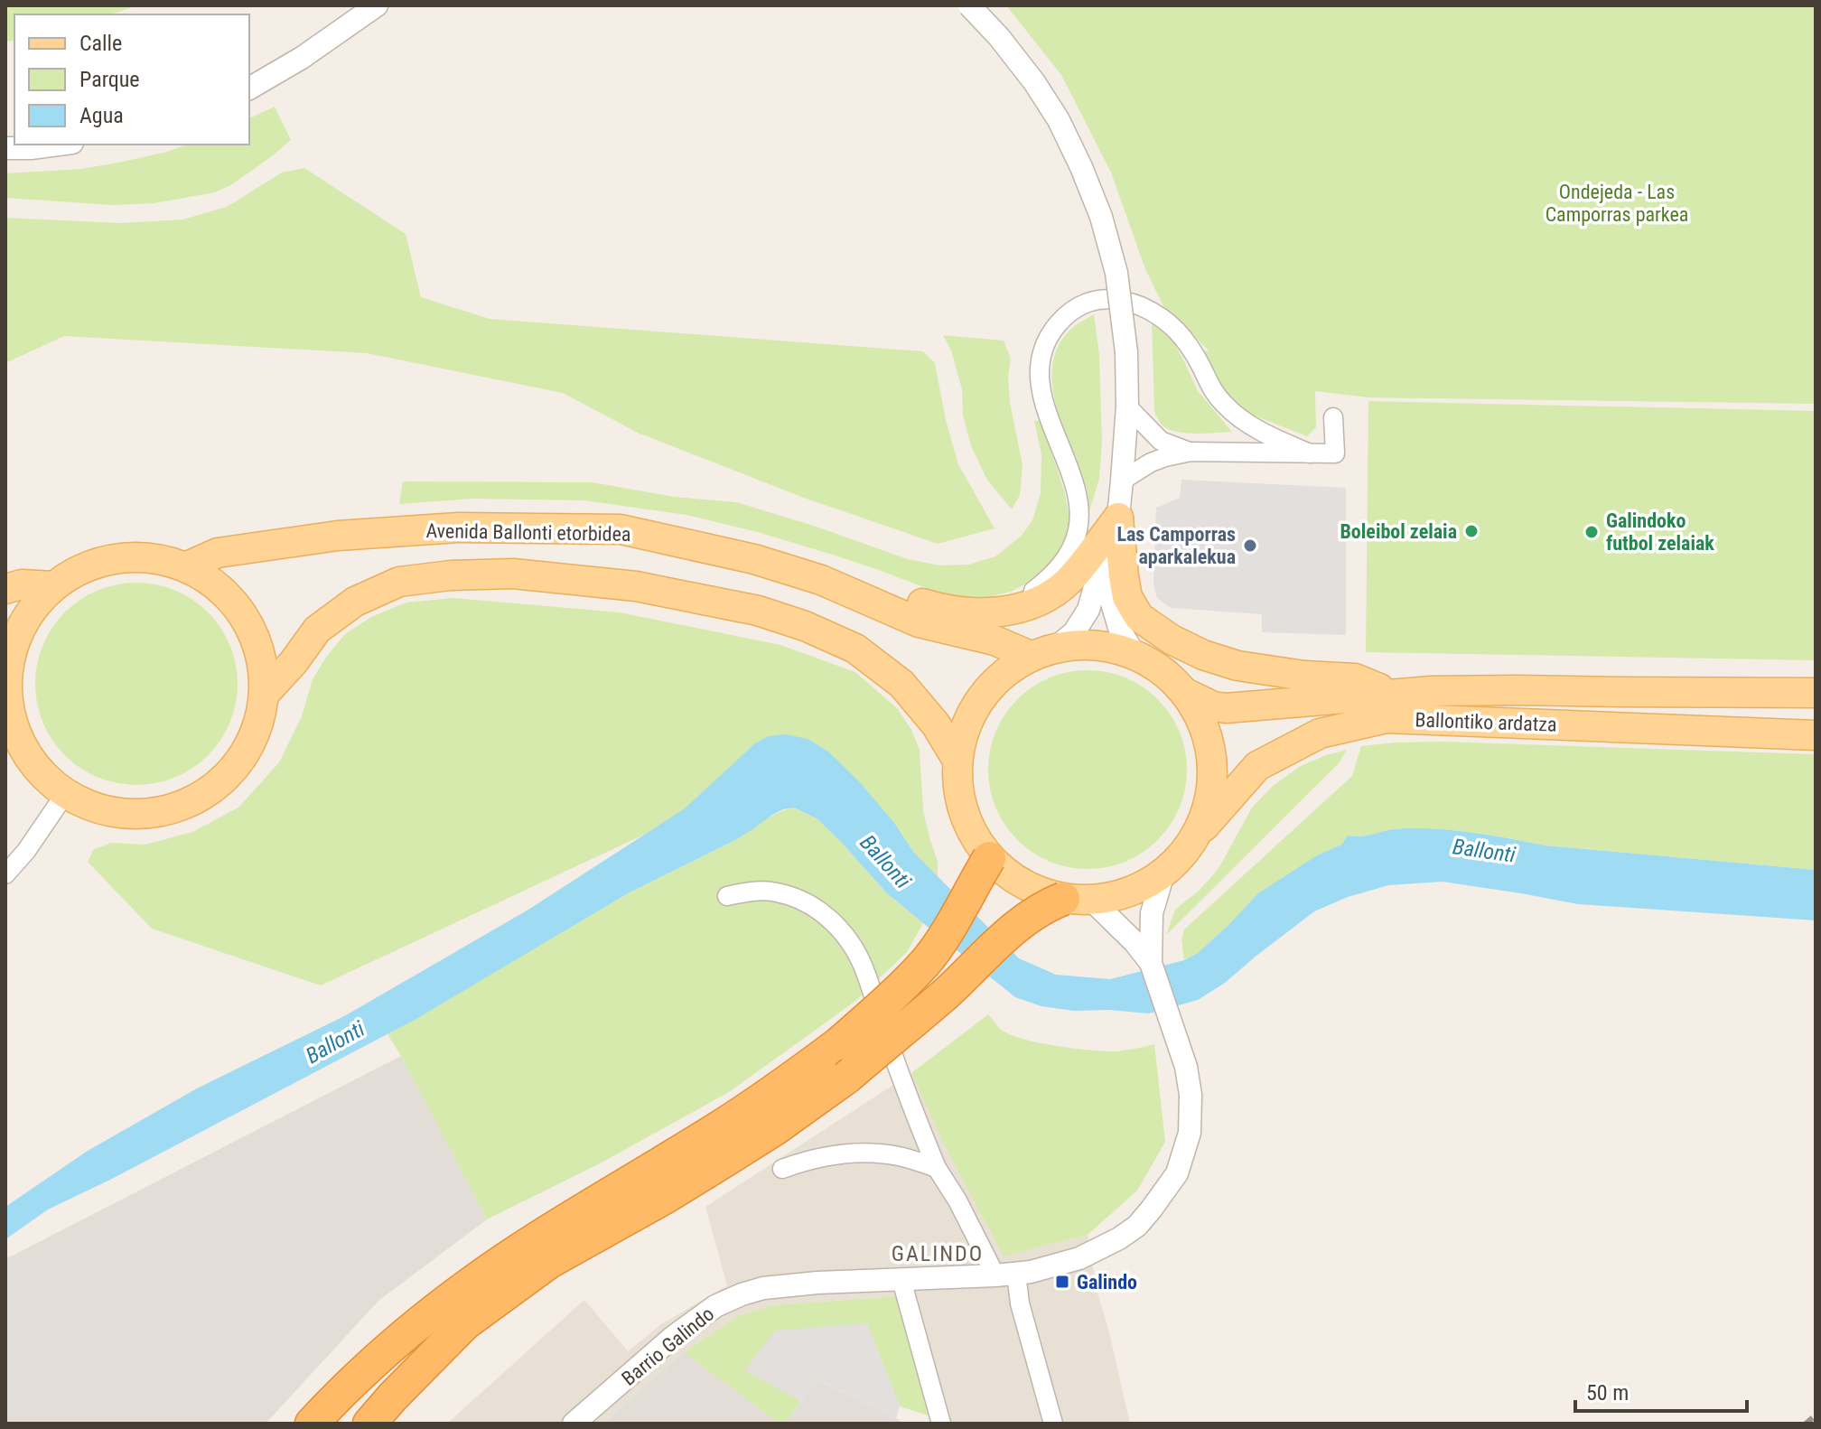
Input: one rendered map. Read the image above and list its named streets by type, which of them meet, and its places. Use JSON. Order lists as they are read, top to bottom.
{
  "streets": {
    "main road": ["Avenida Ballonti etorbidea", "Ballontiko ardatza"],
    "street": ["Barrio Galindo"]
  },
  "crossings": [
    ["Avenida Ballonti etorbidea", "Ballontiko ardatza"]
  ],
  "districts": ["GALINDO"],
  "water": ["Ballonti"],
  "parks": ["Ondejeda - Las Camporras parkea"],
  "places": {
    "other": ["Boleibol zelaia", "Galindoko futbol zelaiak", "Las Camporras aparkalekua"],
    "transit": ["Galindo"]
  },
  "legend": ["Calle", "Parque", "Agua"],
  "scale_bar": "50 m"
}
